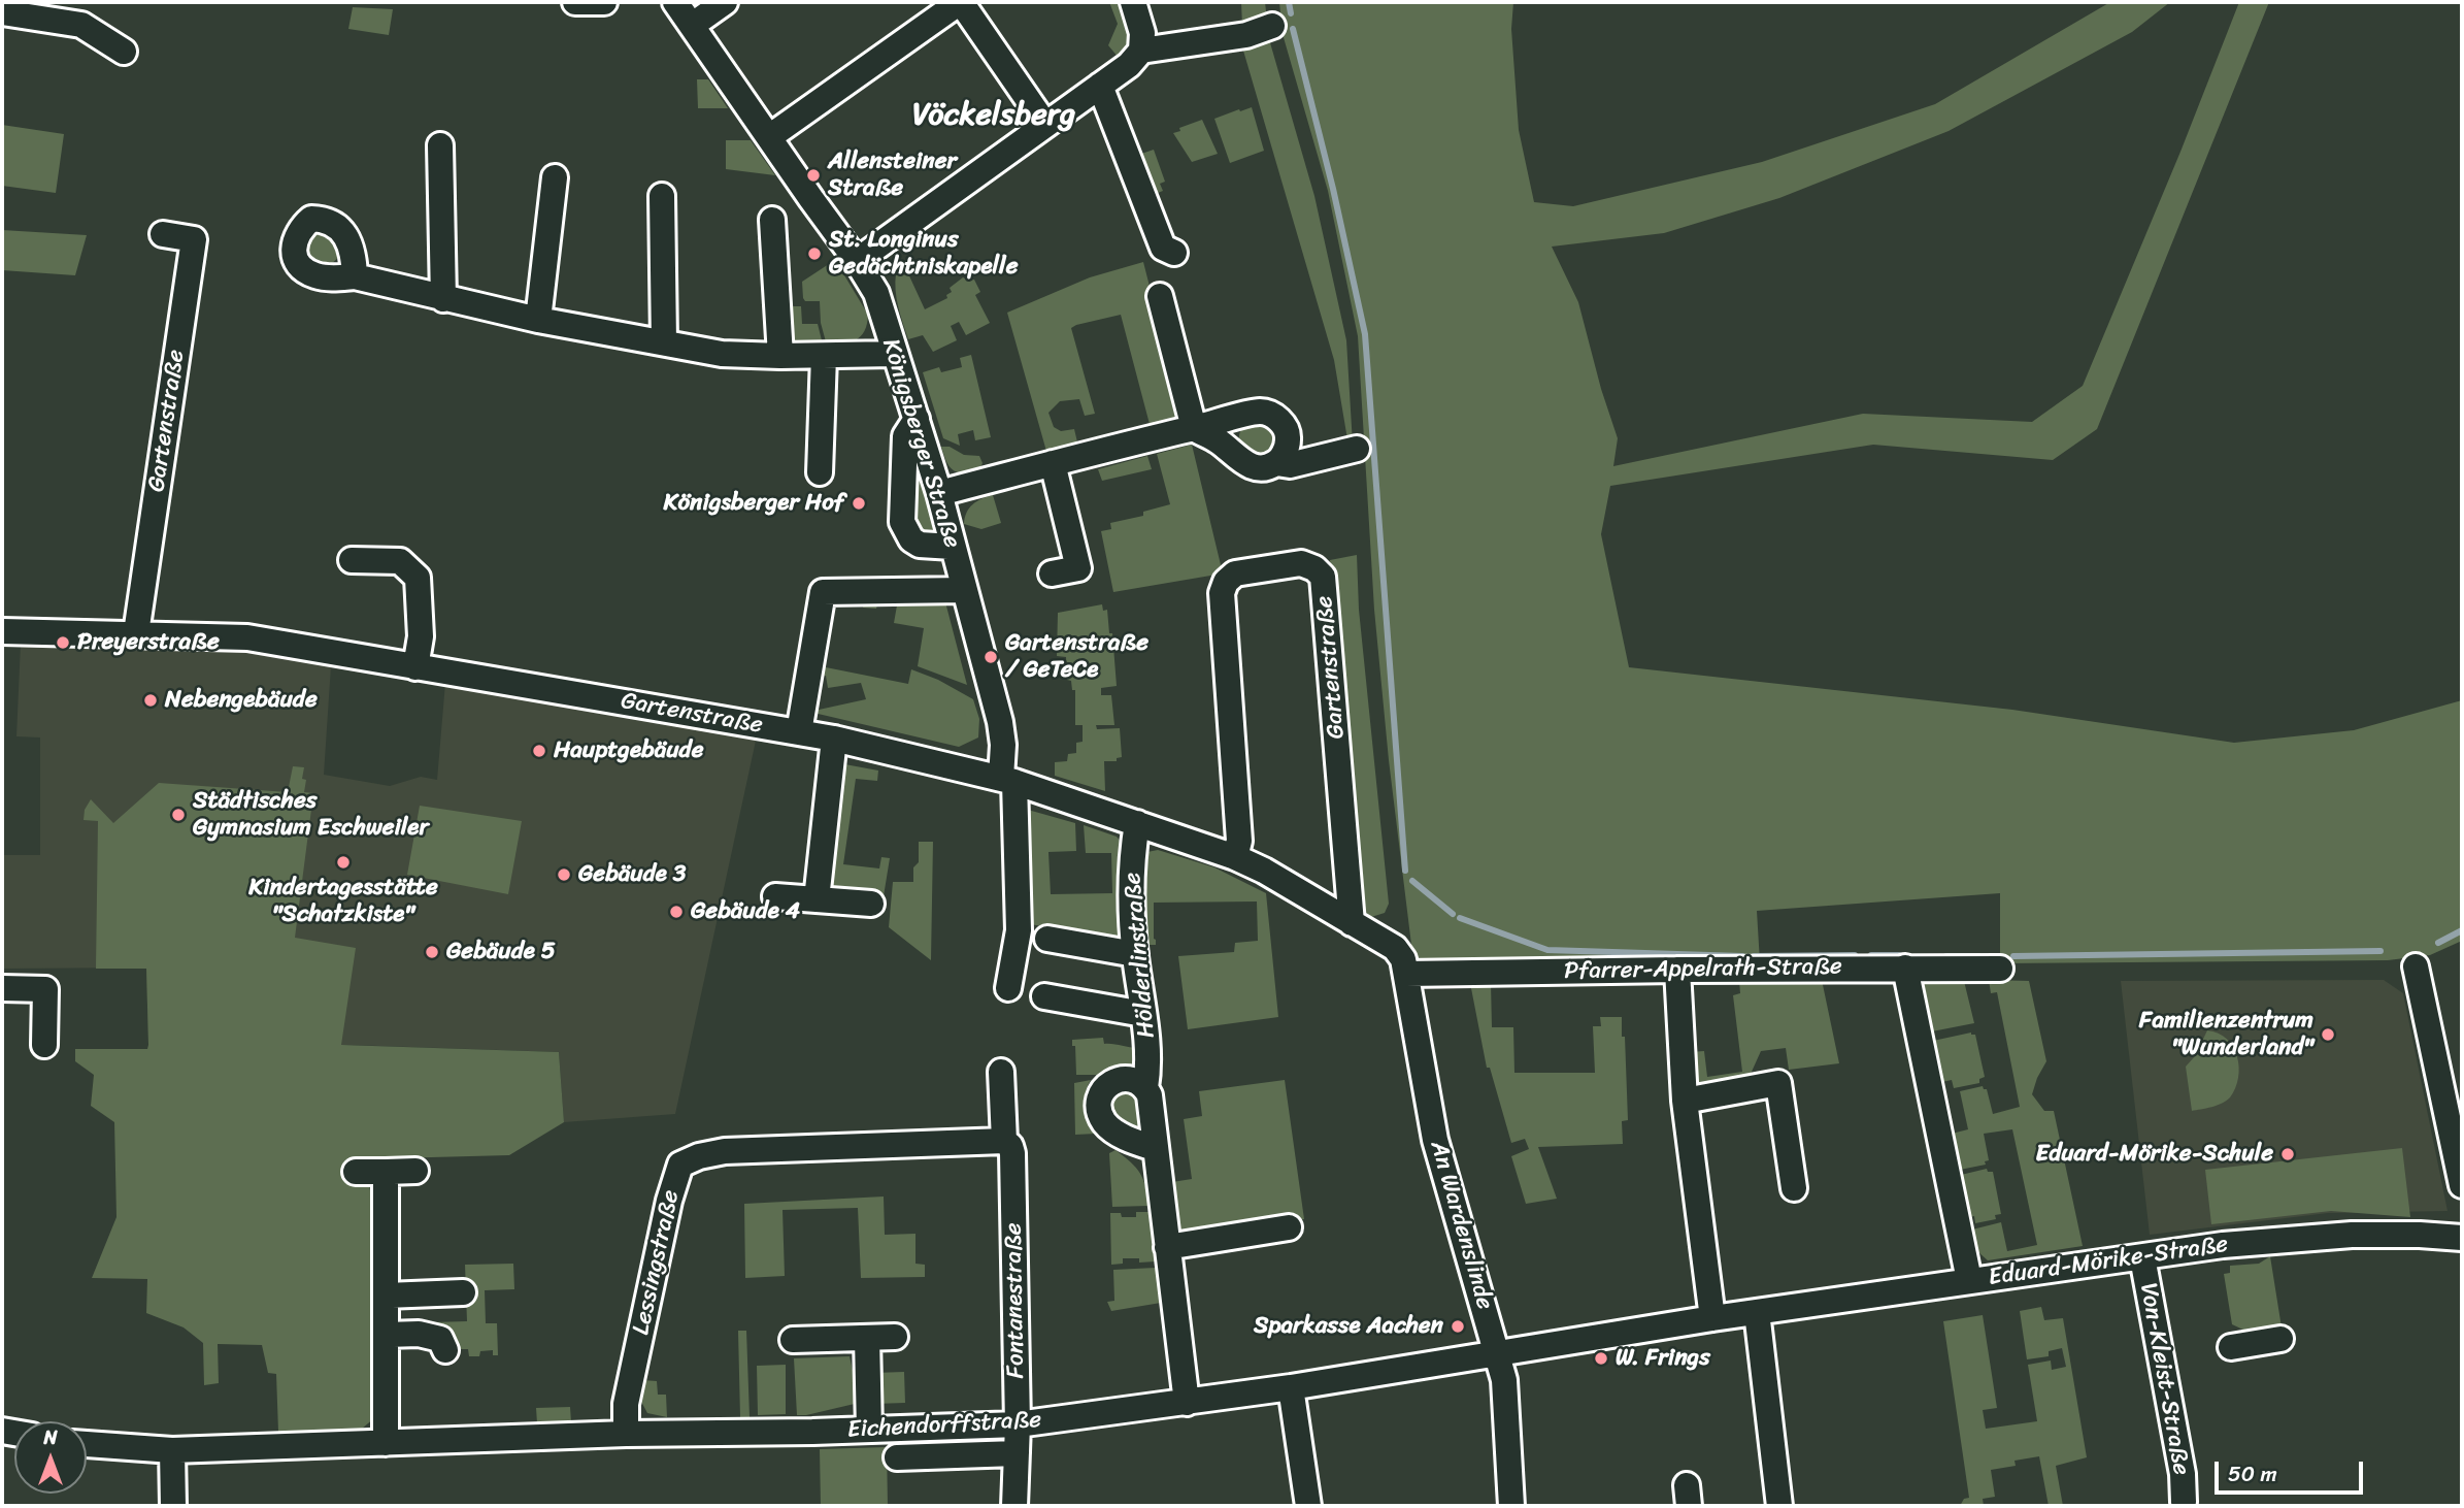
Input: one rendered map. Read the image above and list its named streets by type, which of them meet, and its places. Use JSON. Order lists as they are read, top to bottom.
{
  "streets": {
    "street": [
      "Gartenstraße",
      "Königsberger Straße",
      "Hölderlinstraße",
      "Pfarrer-Appelrath-Straße",
      "An Wardenslinde",
      "Eduard-Mörike-Straße",
      "Lessingstraße",
      "Fontanestraße",
      "Von-Kleist-Straße",
      "Eichendorffstraße"
    ]
  },
  "crossings": [
    ["Gartenstraße", "Königsberger Straße"],
    ["Gartenstraße", "Hölderlinstraße"],
    ["Gartenstraße", "An Wardenslinde"],
    ["Hölderlinstraße", "Eichendorffstraße"],
    ["Pfarrer-Appelrath-Straße", "An Wardenslinde"],
    ["An Wardenslinde", "Eduard-Mörike-Straße"],
    ["An Wardenslinde", "Eichendorffstraße"],
    ["Eduard-Mörike-Straße", "Von-Kleist-Straße"],
    ["Eduard-Mörike-Straße", "Eichendorffstraße"],
    ["Lessingstraße", "Fontanestraße"],
    ["Lessingstraße", "Eichendorffstraße"],
    ["Fontanestraße", "Eichendorffstraße"]
  ],
  "districts": ["Vöckelsberg"],
  "places": [
    "Allensteiner Straße",
    "St. Longinus Gedächtniskapelle",
    "Königsberger Hof",
    "Preyerstraße",
    "Gartenstraße / GeTeCe",
    "Nebengebäude",
    "Hauptgebäude",
    "Städtisches Gymnasium Eschweiler",
    "Kindertagesstätte \"Schatzkiste\"",
    "Gebäude 3",
    "Gebäude 4",
    "Gebäude 5",
    "Familienzentrum \"Wunderland\"",
    "Eduard-Mörike-Schule",
    "Sparkasse Aachen",
    "W. Frings"
  ],
  "scale_bar": "50 m",
  "north": "top"
}
